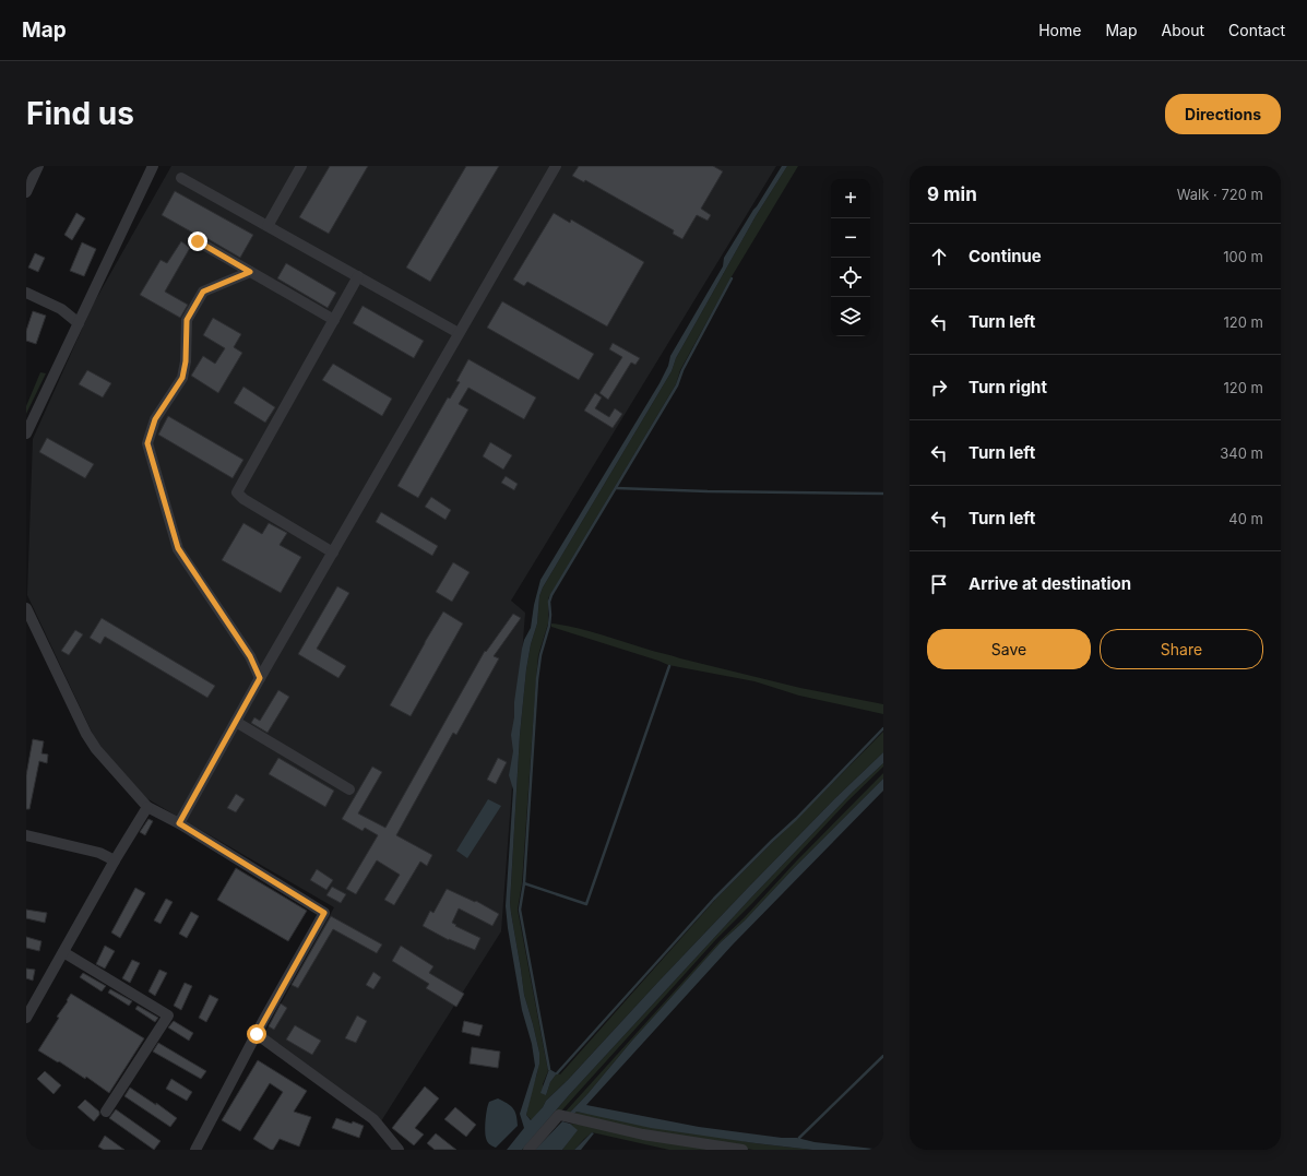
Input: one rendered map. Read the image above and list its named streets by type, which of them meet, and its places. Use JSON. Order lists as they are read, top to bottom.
{
  "page": {
    "header": "Map",
    "nav": [
      "Home",
      "Map",
      "About",
      "Contact"
    ],
    "buttons": [
      "Directions",
      ["Save", "Share"]
    ],
    "title": "Find us",
    "heading": ["9 min", "Walk · 720 m"],
    "map_buttons": ["+", "−"],
    "list": [
      ["Continue", "100 m"],
      ["Turn left", "120 m"],
      ["Turn right", "120 m"],
      ["Turn left", "340 m"],
      ["Turn left", "40 m"],
      "Arrive at destination"
    ]
  }
}
